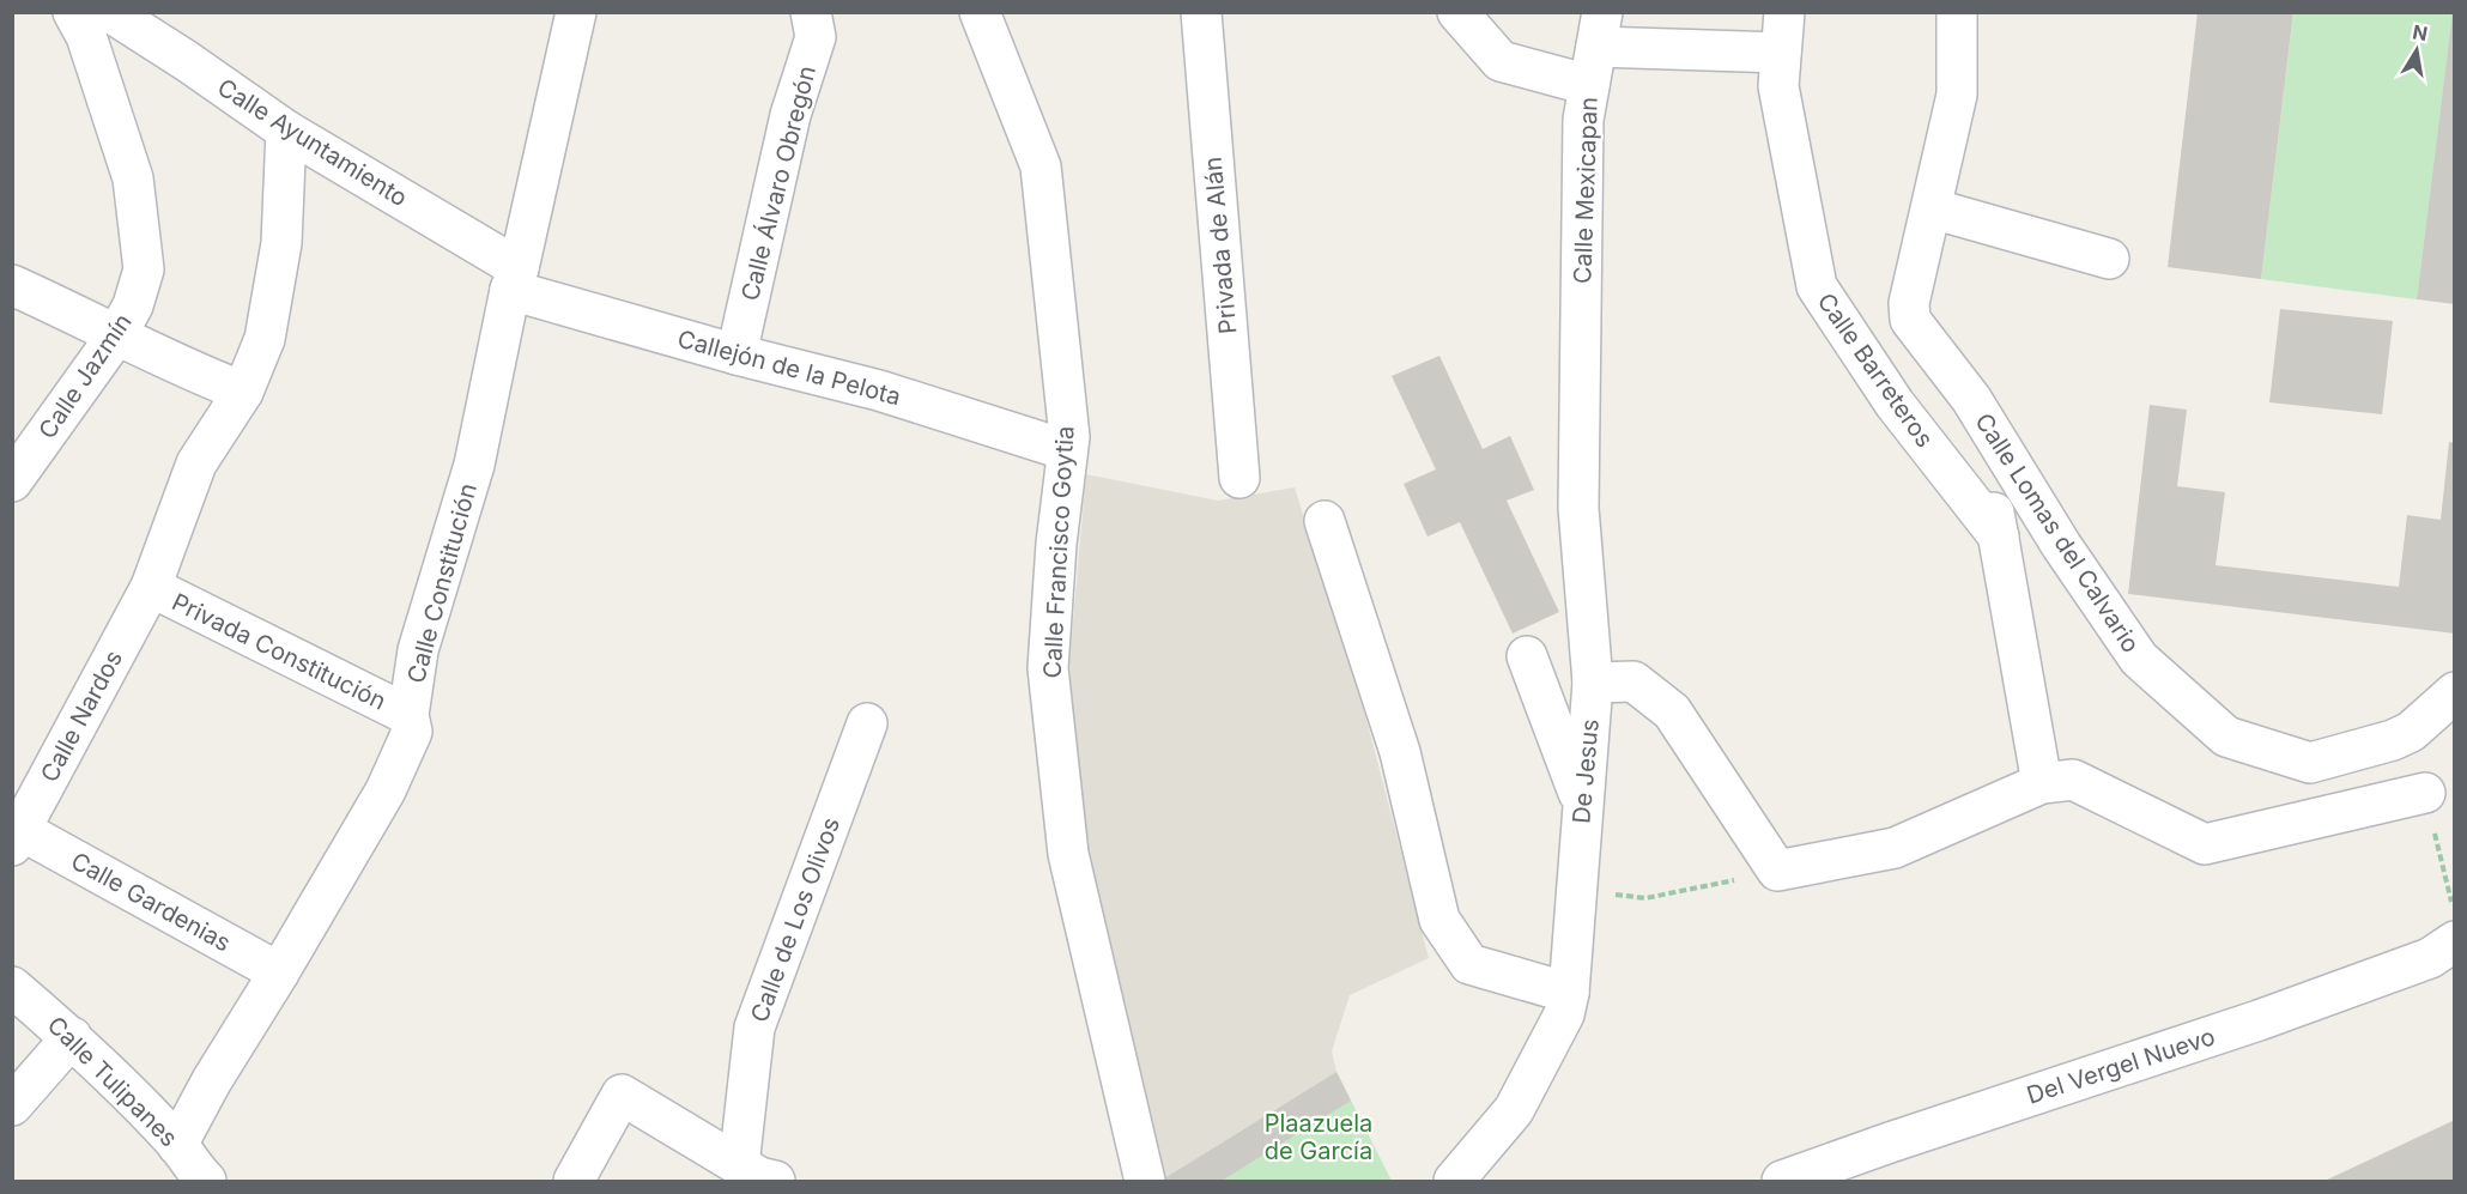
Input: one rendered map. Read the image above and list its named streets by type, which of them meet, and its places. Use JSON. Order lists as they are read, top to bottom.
{
  "streets": {
    "street": [
      "Calle Ayuntamiento",
      "Calle Álvaro Obregón",
      "Calle Mexicapan",
      "Privada de Alán",
      "Callejón de la Pelota",
      "Calle Barreteros",
      "Calle Jazmín",
      "Calle Lomas del Calvario",
      "Calle Francisco Goytia",
      "Calle Constitución",
      "Privada Constitución",
      "Calle Nardos",
      "De Jesus",
      "Calle Gardenias",
      "Calle de Los Olivos",
      "Del Vergel Nuevo",
      "Calle Tulipanes"
    ]
  },
  "crossings": [
    ["Calle Ayuntamiento", "Callejón de la Pelota"],
    ["Calle Ayuntamiento", "Calle Constitución"],
    ["Calle Ayuntamiento", "Calle Nardos"],
    ["Calle Álvaro Obregón", "Callejón de la Pelota"],
    ["Calle Mexicapan", "De Jesus"],
    ["Callejón de la Pelota", "Calle Francisco Goytia"],
    ["Callejón de la Pelota", "Calle Constitución"],
    ["Calle Barreteros", "Calle Lomas del Calvario"],
    ["Calle Constitución", "Privada Constitución"],
    ["Calle Constitución", "Calle Gardenias"],
    ["Calle Constitución", "Calle Tulipanes"],
    ["Privada Constitución", "Calle Nardos"],
    ["Calle Nardos", "Calle Gardenias"]
  ],
  "parks": ["Plaazuela de García"],
  "north": "top"
}
